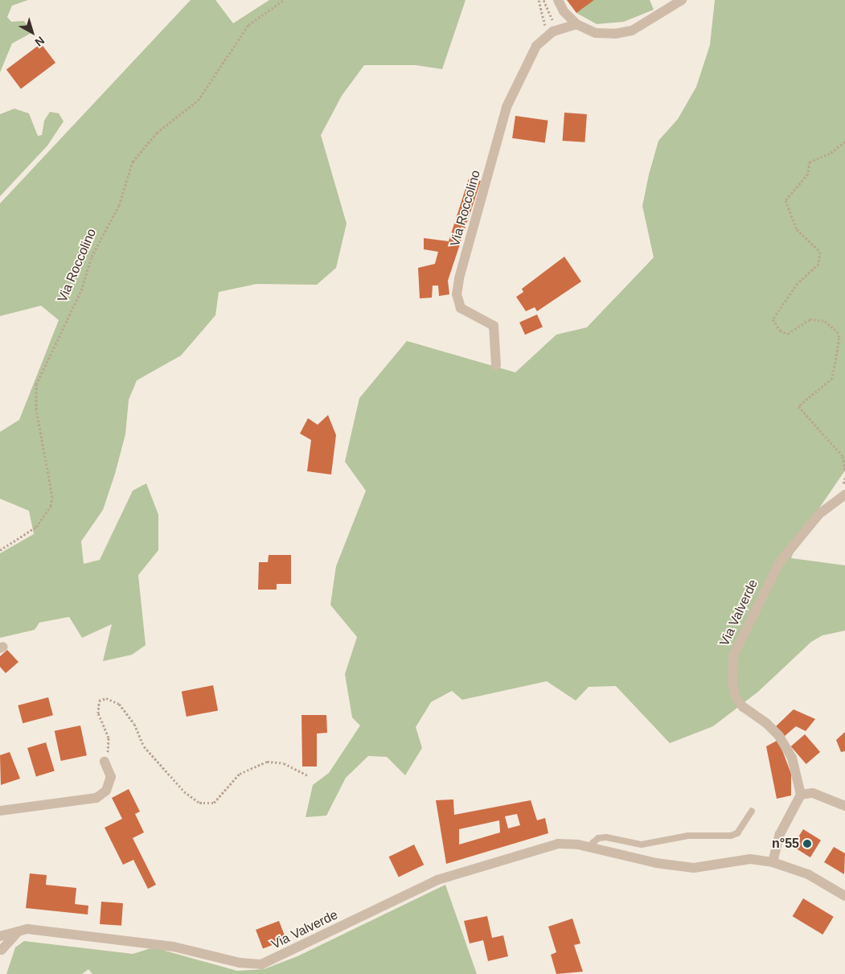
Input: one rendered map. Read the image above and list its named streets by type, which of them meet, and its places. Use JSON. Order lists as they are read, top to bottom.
{
  "streets": {
    "street": ["Via Roccolino", "Via Valverde"]
  },
  "places": ["n°55"],
  "north": "bottom right"
}
